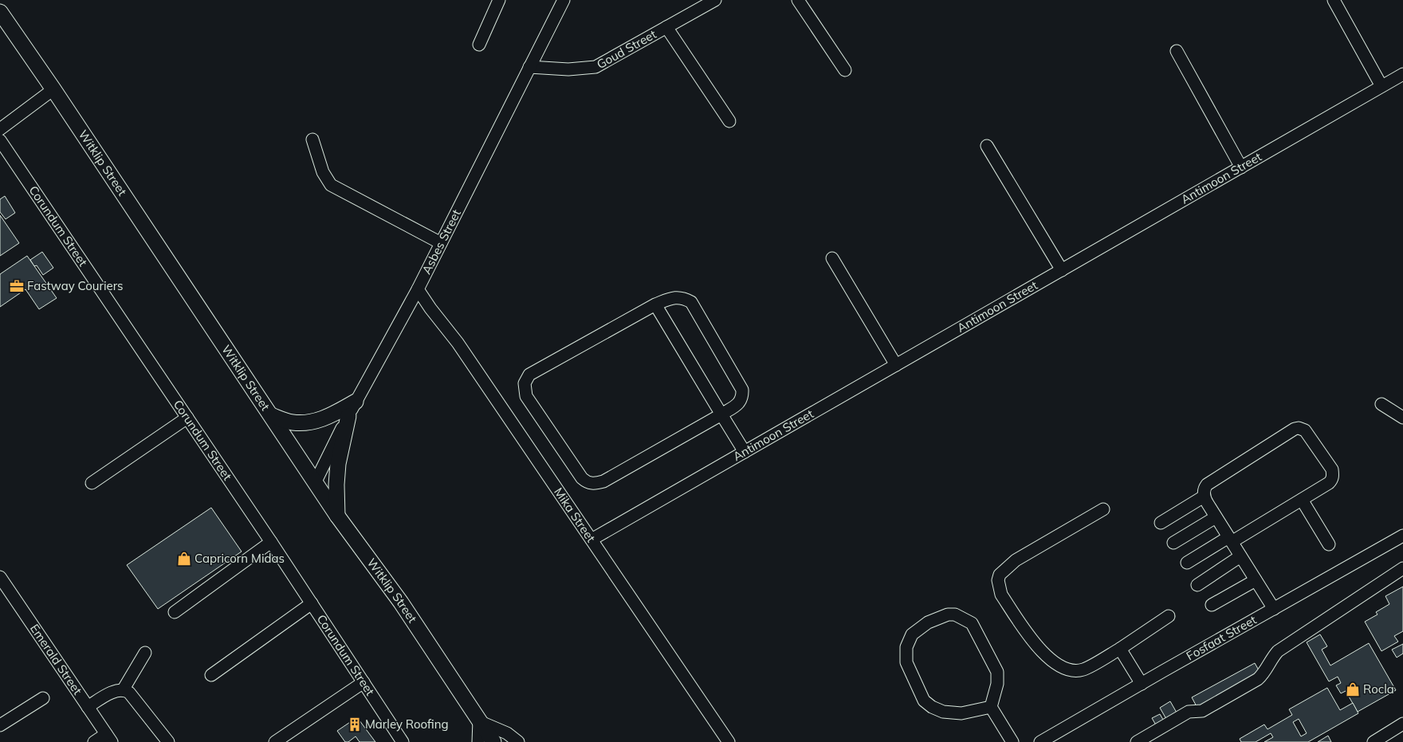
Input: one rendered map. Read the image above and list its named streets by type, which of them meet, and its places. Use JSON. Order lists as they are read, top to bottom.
{
  "streets": {
    "main road": ["Witklip Street"],
    "street": [
      "Goud Street",
      "Antimoon Street",
      "Corundum Street",
      "Asbes Street",
      "Mika Street",
      "Fosfaat Street",
      "Emerald Street"
    ]
  },
  "crossings": [
    ["Goud Street", "Asbes Street"],
    ["Witklip Street", "Asbes Street"],
    ["Antimoon Street", "Mika Street"],
    ["Asbes Street", "Mika Street"]
  ],
  "places": {
    "office": ["Fastway Couriers"],
    "shop": ["Capricorn Midas", "Rocla"],
    "building": ["Marley Roofing"]
  }
}
